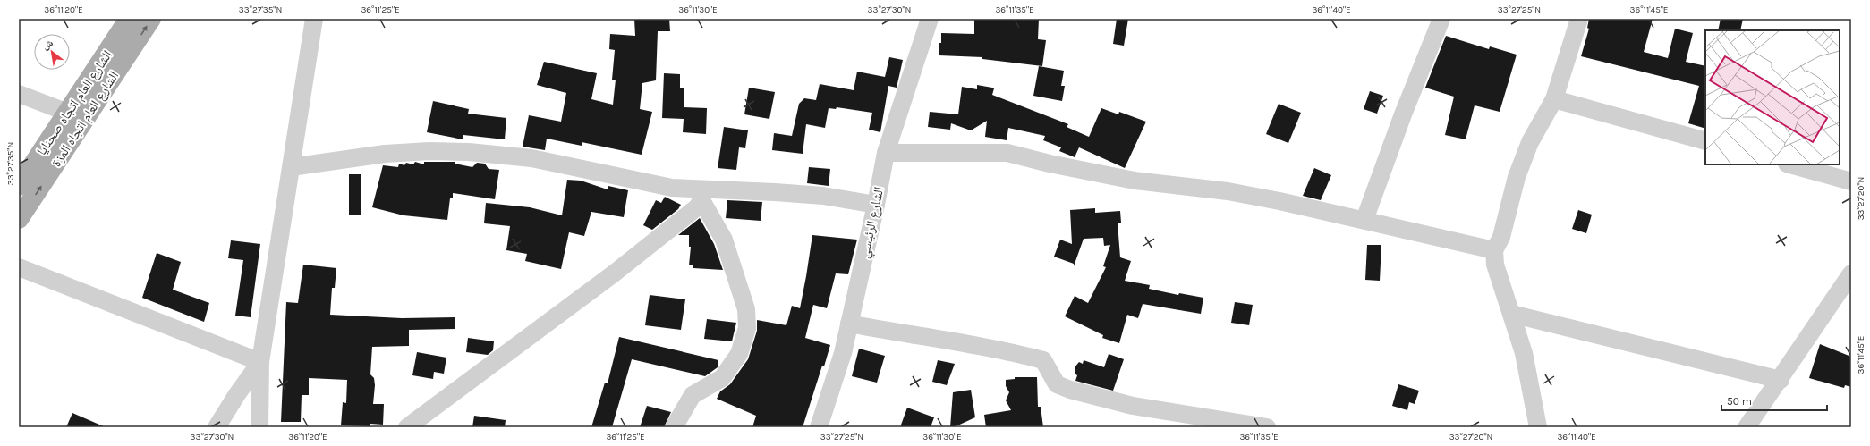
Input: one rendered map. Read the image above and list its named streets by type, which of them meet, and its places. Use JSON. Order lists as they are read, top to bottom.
{
  "streets": {
    "main road": ["الشارع العام اتجاه صحنايا", "الشارع العام اتجاه المزة"],
    "street": ["الشارع الرئيسي"]
  },
  "crossings": [
    ["الشارع العام اتجاه صحنايا", "الشارع العام اتجاه المزة"]
  ],
  "one_way": ["الشارع العام اتجاه المزة"],
  "scale_bar": "50 m",
  "north": "top left",
  "coordinates": [
    "36°11'20\"E",
    "33°27'35\"N",
    "36°11'25\"E",
    "36°11'30\"E",
    "33°27'30\"N",
    "36°11'35\"E",
    "36°11'40\"E",
    "33°27'25\"N",
    "36°11'45\"E",
    "33°27'20\"N"
  ]
}
